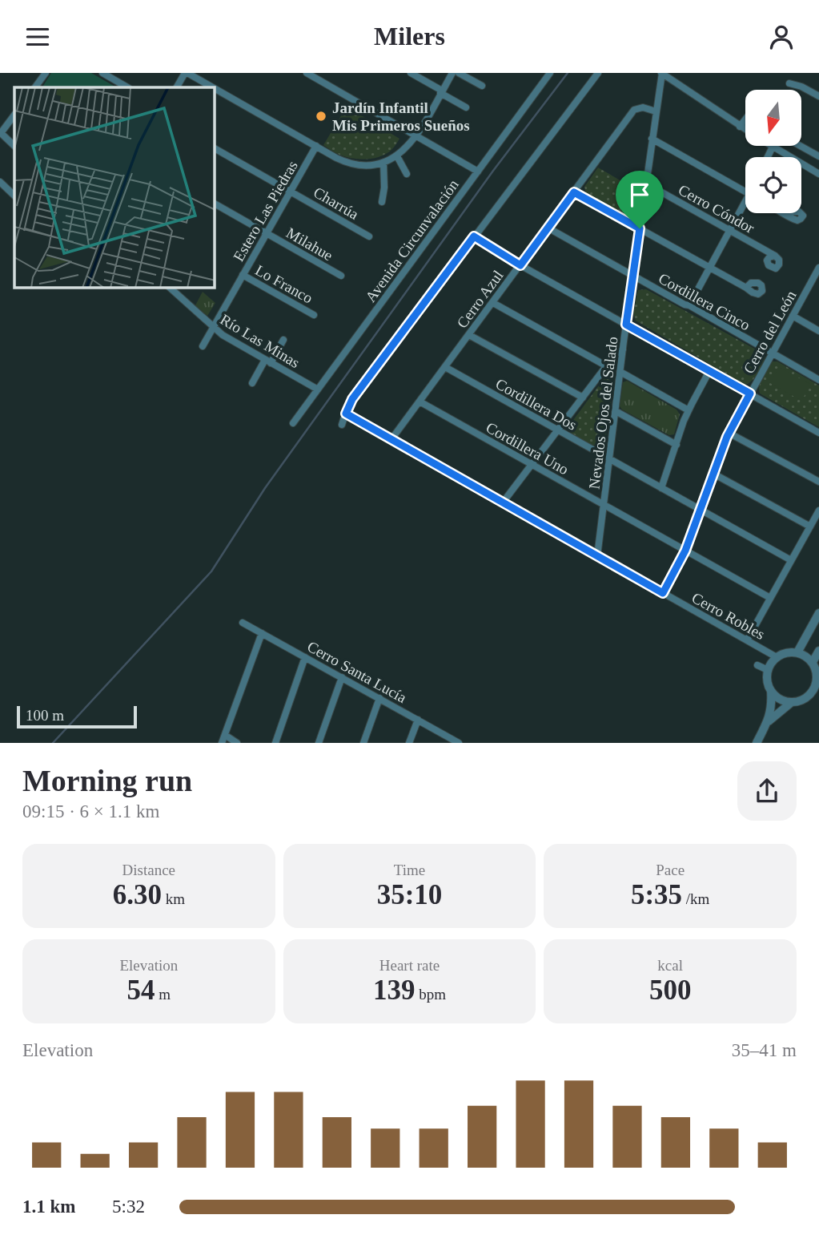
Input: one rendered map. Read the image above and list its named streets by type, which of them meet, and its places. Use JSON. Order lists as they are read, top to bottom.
{
  "streets": {
    "street": [
      "Charrúa",
      "Cerro Cóndor",
      "Estero Las Piedras",
      "Avenida Circunvalación",
      "Milahue",
      "Lo Franco",
      "Cerro Azul",
      "Cordillera Cinco",
      "Cerro del León",
      "Río Las Minas",
      "Cordillera Dos",
      "Nevados Ojos del Salado",
      "Cordillera Uno",
      "Cerro Robles",
      "Cerro Santa Lucía"
    ]
  },
  "crossings": [
    ["Charrúa", "Estero Las Piedras"],
    ["Cerro Cóndor", "Nevados Ojos del Salado"],
    ["Estero Las Piedras", "Milahue"],
    ["Estero Las Piedras", "Lo Franco"],
    ["Estero Las Piedras", "Río Las Minas"],
    ["Avenida Circunvalación", "Río Las Minas"],
    ["Cerro Azul", "Cordillera Cinco"],
    ["Cerro Azul", "Cordillera Dos"],
    ["Cerro Azul", "Nevados Ojos del Salado"],
    ["Cerro Azul", "Cordillera Uno"],
    ["Cerro Azul", "Cerro Robles"],
    ["Cordillera Cinco", "Cerro del León"],
    ["Cordillera Cinco", "Nevados Ojos del Salado"],
    ["Cerro del León", "Cordillera Dos"],
    ["Cerro del León", "Cordillera Uno"],
    ["Cerro del León", "Cerro Robles"],
    ["Cordillera Dos", "Nevados Ojos del Salado"],
    ["Nevados Ojos del Salado", "Cordillera Uno"],
    ["Nevados Ojos del Salado", "Cerro Robles"]
  ],
  "places": ["Jardín Infantil Mis Primeros Sueños"],
  "scale_bar": "100 m",
  "north": "bottom",
  "page": {
    "header": "Milers",
    "scale": "100 m",
    "heading": ["Morning run", "09:15 · 6 × 1.1 km"],
    "stats": [
      ["Distance", "6.30 km"],
      ["Time", "35:10"],
      ["Pace", "5:35 /km"],
      ["Elevation", "54 m"],
      ["Heart rate", "139 bpm"],
      ["kcal", "500"]
    ],
    "chart": ["Elevation", "35–41 m"],
    "list": [
      {
        "name": "1.1 km",
        "note": "5:32"
      }
    ]
  }
}
